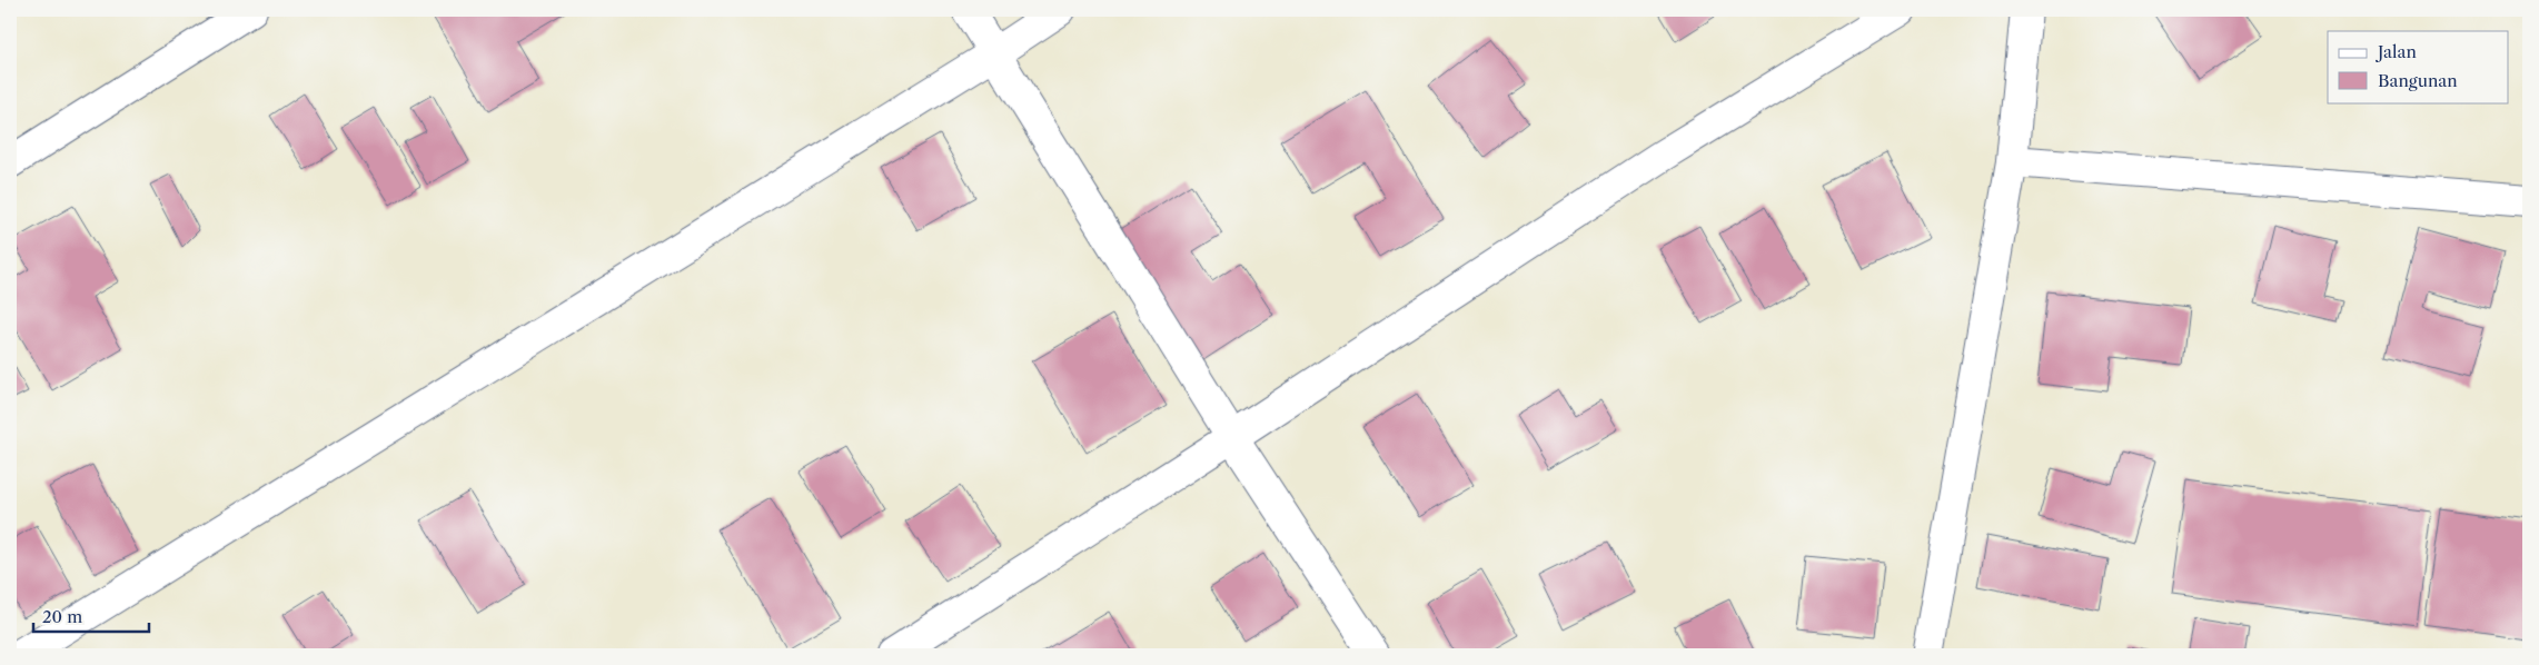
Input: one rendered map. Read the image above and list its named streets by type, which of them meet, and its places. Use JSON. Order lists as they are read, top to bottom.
{
  "legend": ["Jalan", "Bangunan"],
  "scale_bar": "20 m"
}
